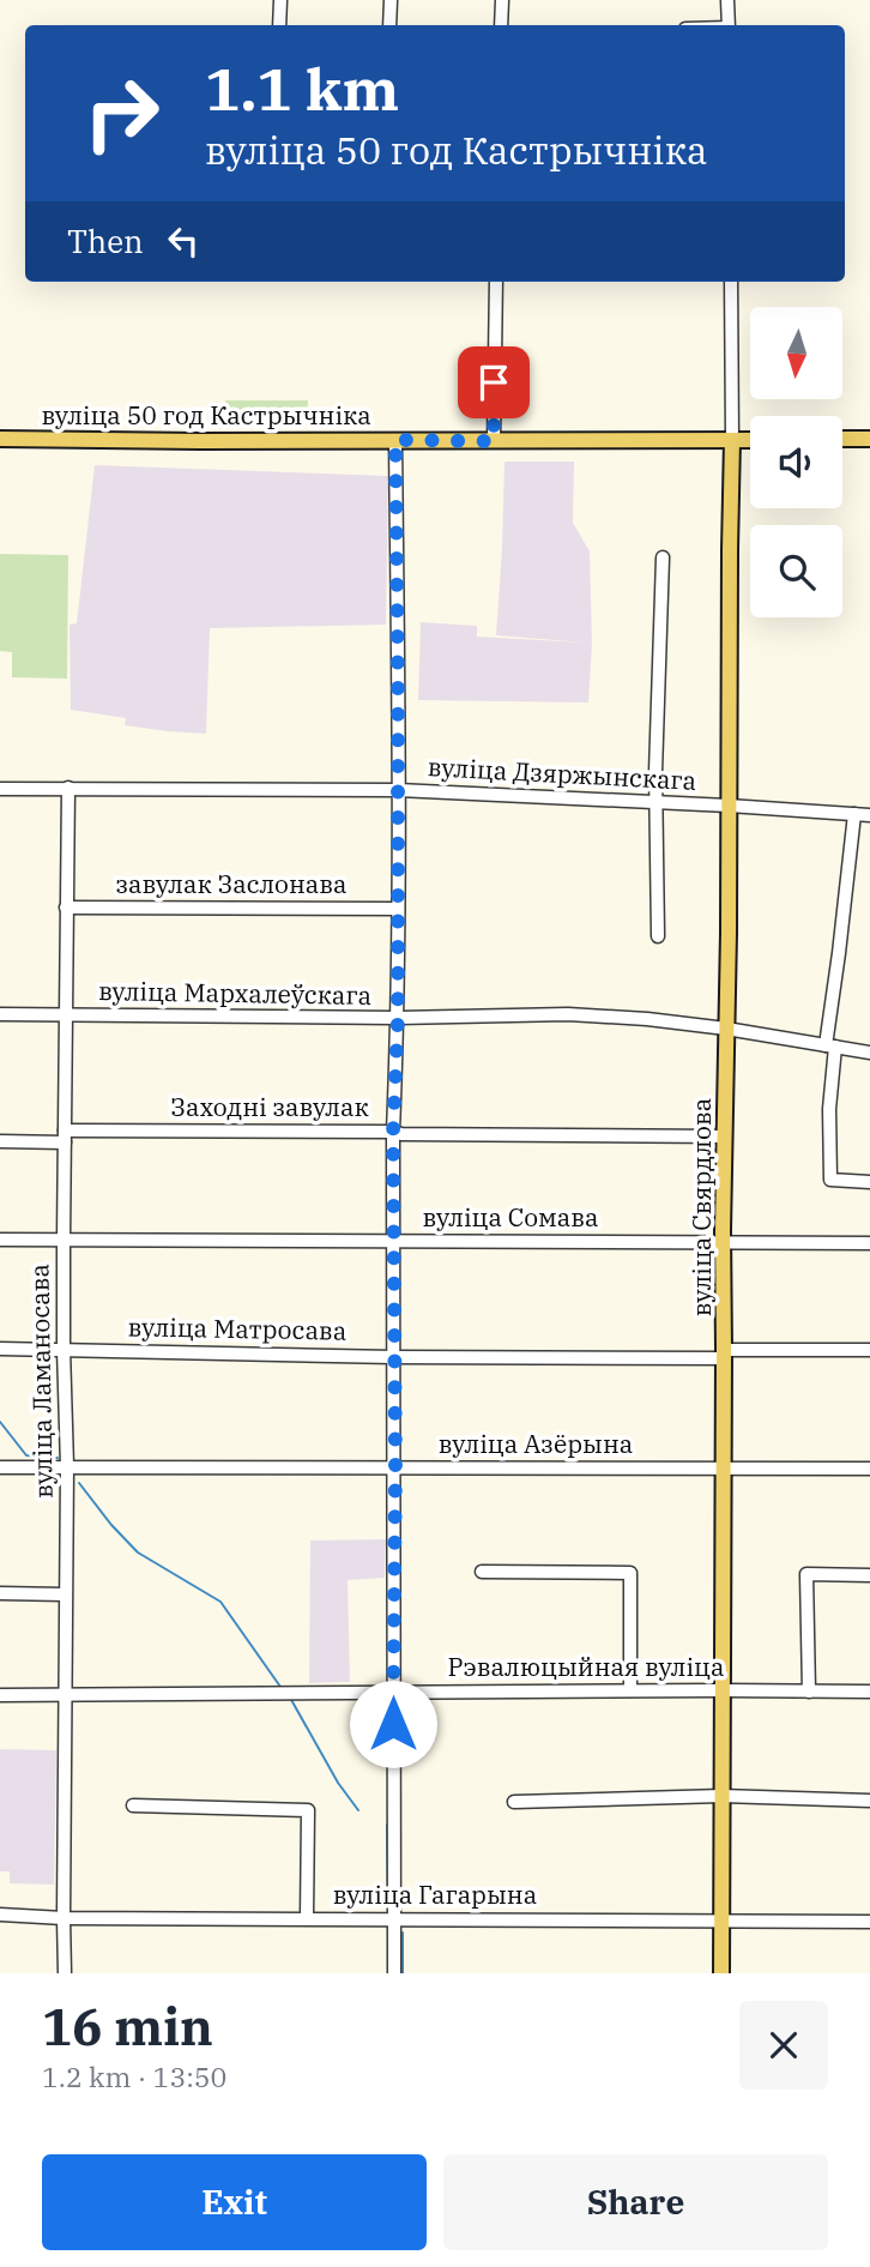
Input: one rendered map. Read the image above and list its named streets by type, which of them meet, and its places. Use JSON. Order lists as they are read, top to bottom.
{
  "streets": {
    "main road": ["вуліца 50 год Кастрычніка", "вуліца Свярдлова"],
    "street": [
      "вуліца Дзяржынскага",
      "завулак Заслонава",
      "вуліца Мархалеўскага",
      "Заходні завулак",
      "вуліца Сомава",
      "вуліца Матросава",
      "вуліца Ламаносава",
      "вуліца Азёрына",
      "Рэвалюцыйная вуліца",
      "вуліца Гагарына"
    ]
  },
  "crossings": [
    ["вуліца 50 год Кастрычніка", "вуліца Свярдлова"],
    ["вуліца Дзяржынскага", "вуліца Свярдлова"],
    ["вуліца Дзяржынскага", "вуліца Ламаносава"],
    ["завулак Заслонава", "вуліца Ламаносава"],
    ["вуліца Мархалеўскага", "вуліца Свярдлова"],
    ["вуліца Мархалеўскага", "вуліца Ламаносава"],
    ["Заходні завулак", "вуліца Свярдлова"],
    ["Заходні завулак", "вуліца Ламаносава"],
    ["вуліца Свярдлова", "вуліца Сомава"],
    ["вуліца Свярдлова", "вуліца Матросава"],
    ["вуліца Свярдлова", "вуліца Азёрына"],
    ["вуліца Свярдлова", "Рэвалюцыйная вуліца"],
    ["вуліца Свярдлова", "вуліца Гагарына"],
    ["вуліца Сомава", "вуліца Ламаносава"],
    ["вуліца Матросава", "вуліца Ламаносава"],
    ["вуліца Ламаносава", "вуліца Азёрына"],
    ["вуліца Ламаносава", "Рэвалюцыйная вуліца"],
    ["вуліца Ламаносава", "вуліца Гагарына"]
  ],
  "north": "bottom",
  "page": {
    "turn": ["1.1 km", "вуліца 50 год Кастрычніка"],
    "then": "Then",
    "heading": ["16 min", "1.2 km · 13:50"],
    "buttons": ["Exit", "Share"]
  }
}
